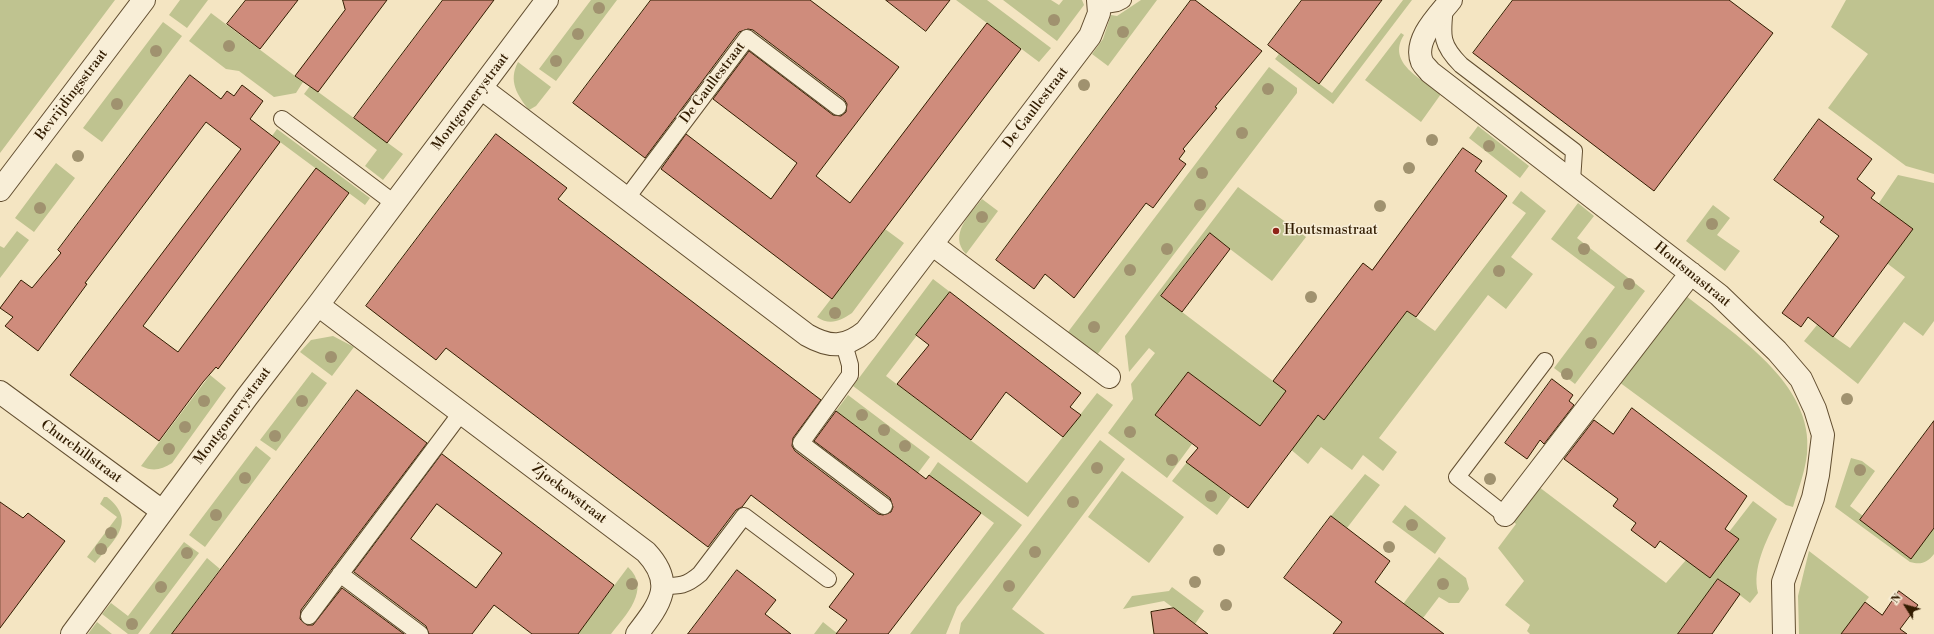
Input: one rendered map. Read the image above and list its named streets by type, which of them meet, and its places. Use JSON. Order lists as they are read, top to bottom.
{
  "streets": {
    "street": [
      "De Gaullestraat",
      "Bevrijdingsstraat",
      "Montgomerystraat",
      "Houtsmastraat",
      "Churchillstraat",
      "Zjoekowstraat"
    ]
  },
  "crossings": [
    ["Montgomerystraat", "Churchillstraat"],
    ["Montgomerystraat", "Zjoekowstraat"]
  ],
  "places": ["Houtsmastraat"],
  "north": "top left"
}
